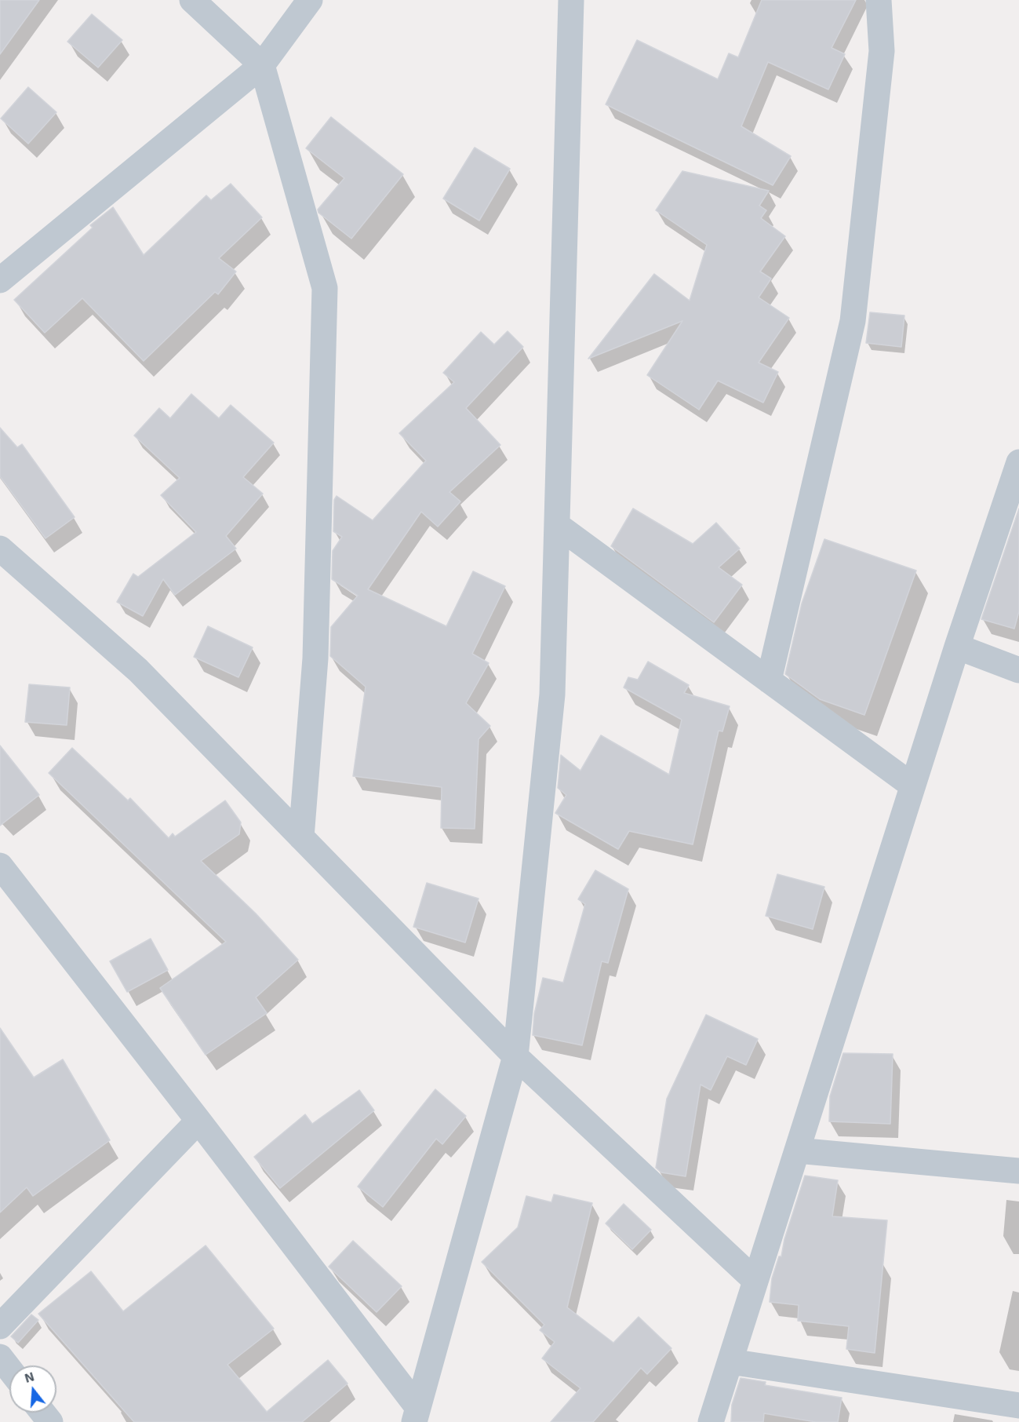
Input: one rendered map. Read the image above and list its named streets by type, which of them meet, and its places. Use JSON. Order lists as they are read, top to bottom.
{
  "north": "top"
}
